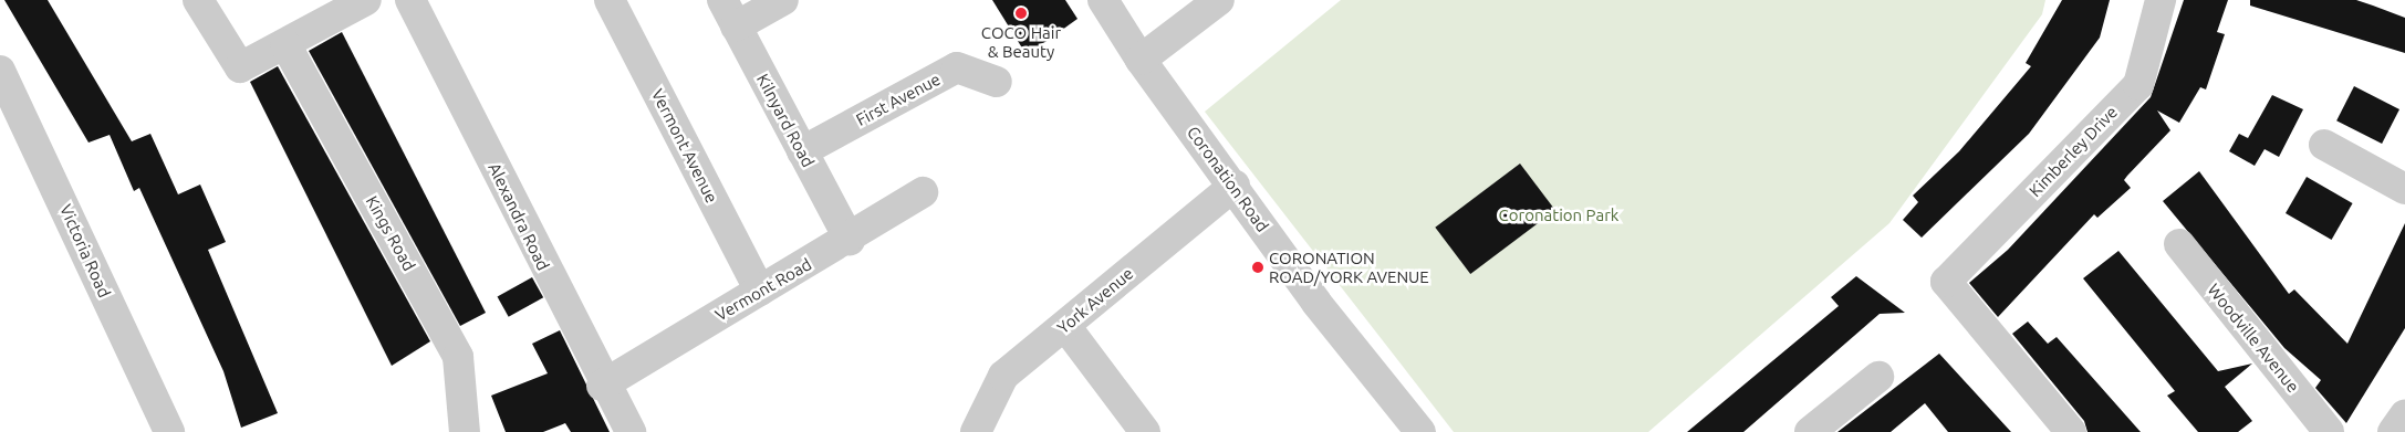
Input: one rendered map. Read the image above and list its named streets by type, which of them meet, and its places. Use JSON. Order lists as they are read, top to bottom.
{
  "streets": {
    "street": [
      "First Avenue",
      "Kilnyard Road",
      "Vermont Avenue",
      "Kimberley Drive",
      "Coronation Road",
      "Alexandra Road",
      "Kings Road",
      "Victoria Road",
      "Vermont Road",
      "York Avenue",
      "Woodville Avenue"
    ]
  },
  "crossings": [
    ["First Avenue", "Kilnyard Road"],
    ["Kilnyard Road", "Vermont Road"],
    ["Vermont Avenue", "Vermont Road"],
    ["Coronation Road", "York Avenue"],
    ["Alexandra Road", "Vermont Road"]
  ],
  "parks": ["Coronation Park"],
  "places": ["COCO Hair & Beauty", "CORONATION ROAD/YORK AVENUE"]
}
